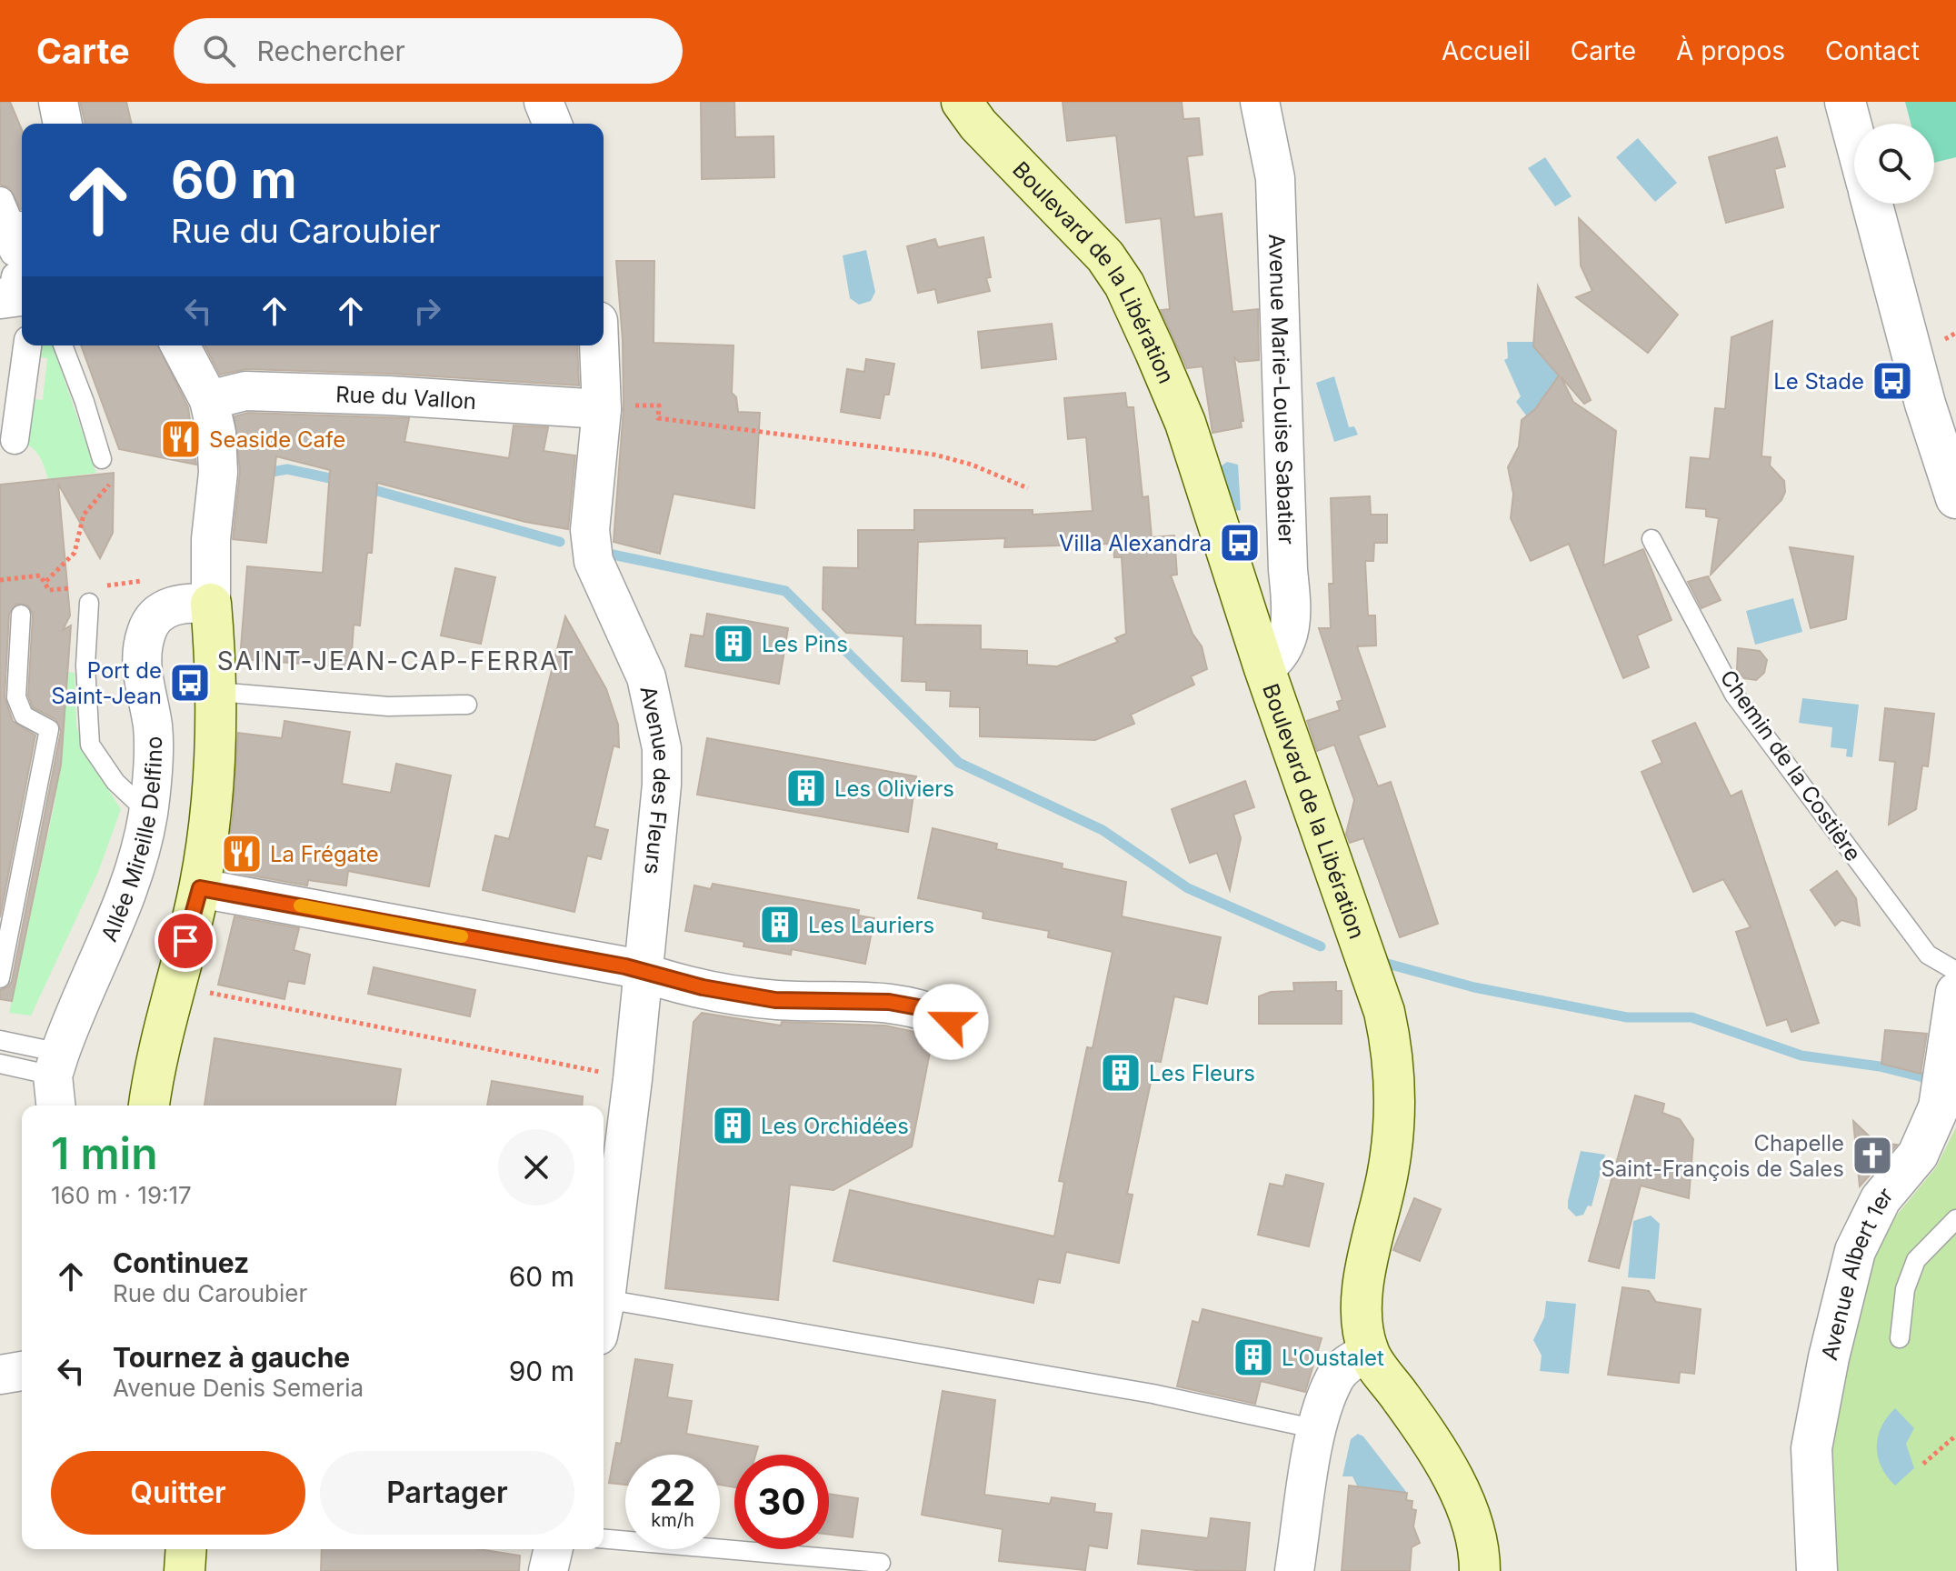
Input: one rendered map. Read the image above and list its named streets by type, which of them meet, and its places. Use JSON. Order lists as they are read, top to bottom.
{
  "streets": {
    "main road": ["Boulevard de la Libération"],
    "street": [
      "Avenue Marie-Louise Sabatier",
      "Rue du Vallon",
      "Avenue des Fleurs",
      "Allée Mireille Delfino",
      "Avenue Albert 1er"
    ],
    "lane": ["Chemin de la Costière"]
  },
  "crossings": [
    ["Boulevard de la Libération", "Avenue Marie-Louise Sabatier"],
    ["Rue du Vallon", "Avenue des Fleurs"]
  ],
  "districts": ["SAINT-JEAN-CAP-FERRAT"],
  "places": {
    "bus stop": ["Le Stade", "Villa Alexandra", "Port de Saint-Jean"],
    "restaurant": ["Seaside Cafe", "La Frégate"],
    "building": [
      "Les Pins",
      "Les Oliviers",
      "Les Lauriers",
      "Les Fleurs",
      "Les Orchidées",
      "L'Oustalet"
    ],
    "church": ["Chapelle Saint-François de Sales"]
  },
  "page": {
    "header": "Carte",
    "search": "Rechercher",
    "nav": [
      "Accueil",
      "Carte",
      "À propos",
      "Contact"
    ],
    "turn": ["60 m", "Rue du Caroubier"],
    "heading": ["1 min", "160 m · 19:17"],
    "list": [
      {
        "name": "Continuez",
        "note": "Rue du Caroubier",
        "value": "60 m"
      },
      {
        "name": "Tournez à gauche",
        "note": "Avenue Denis Semeria",
        "value": "90 m"
      }
    ],
    "buttons": ["Quitter", "Partager"],
    "speed": "22 km/h",
    "limit": "30"
  }
}
